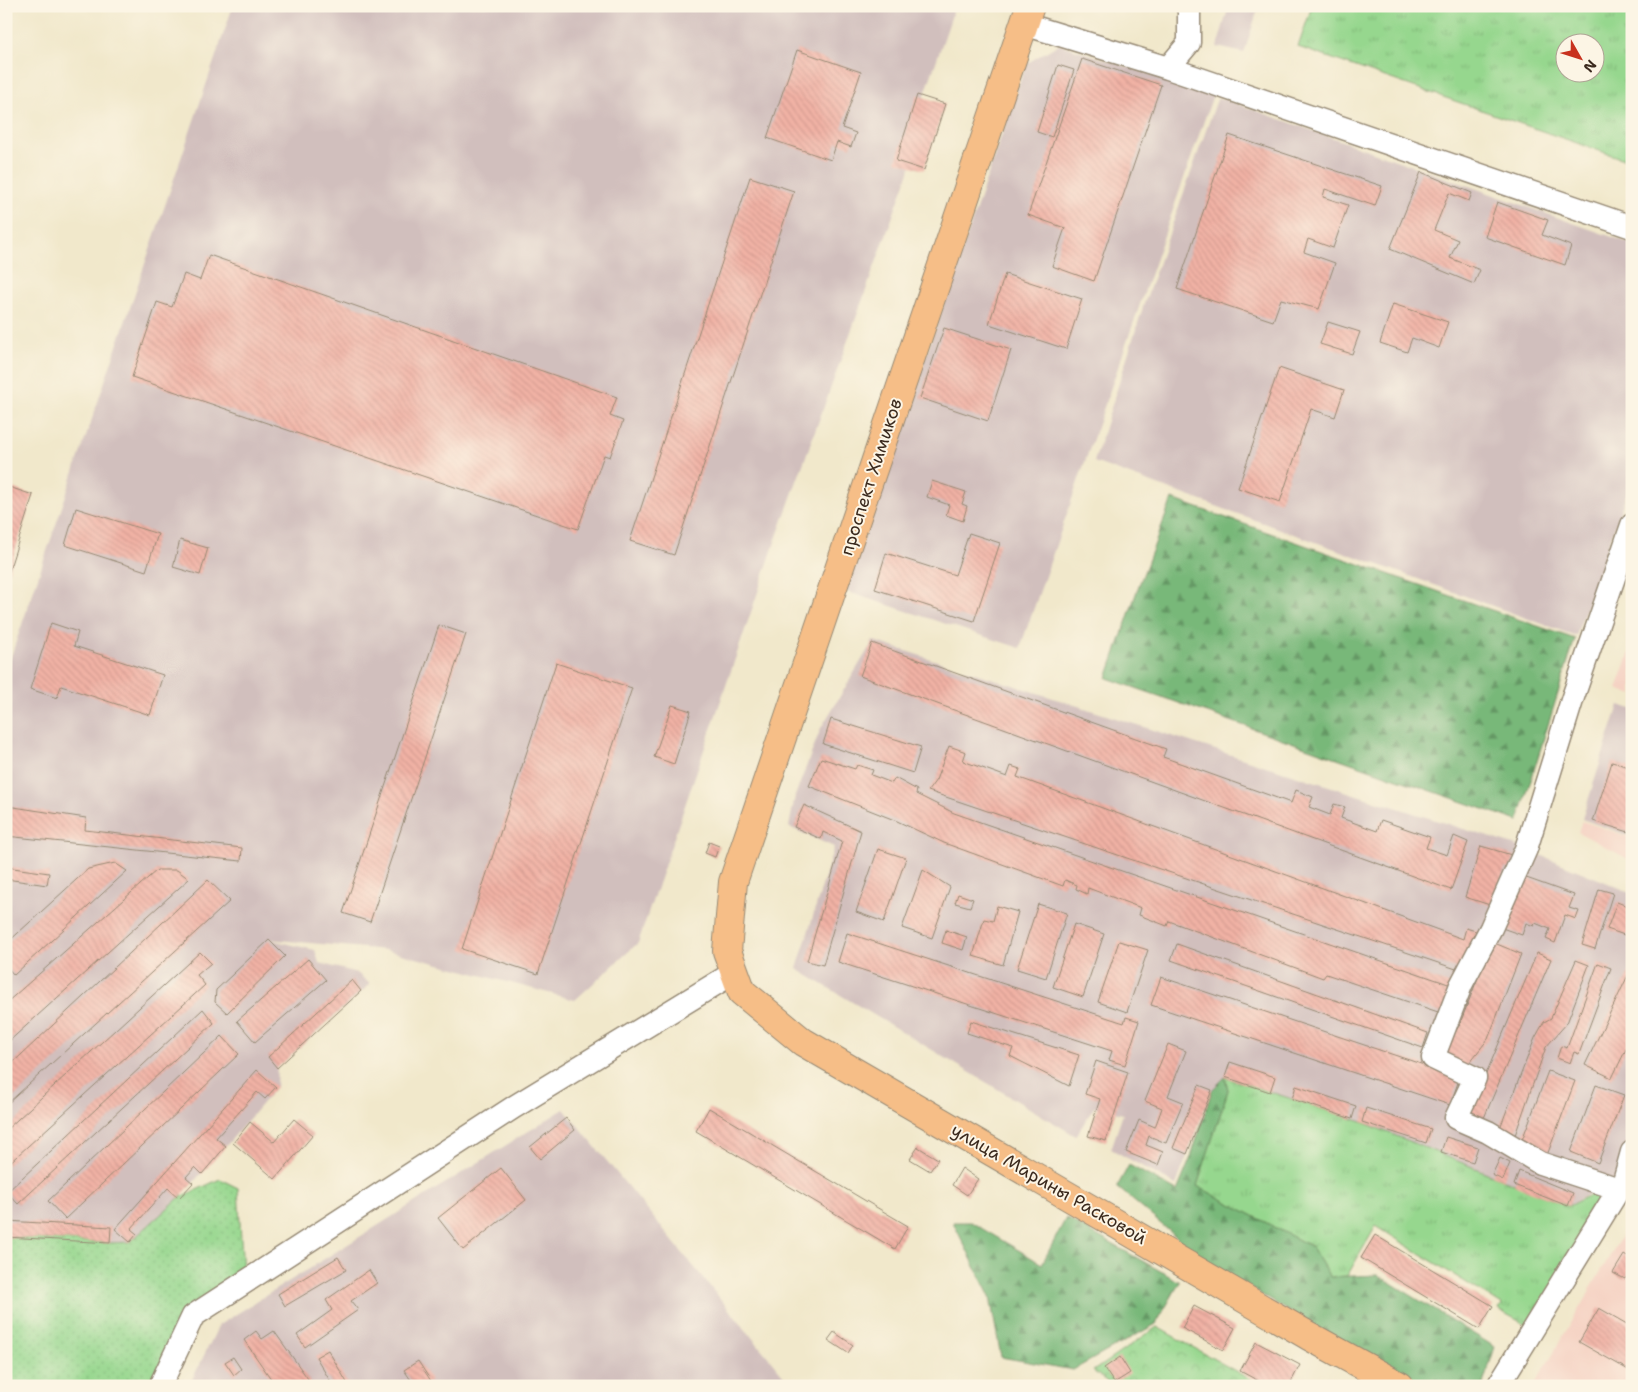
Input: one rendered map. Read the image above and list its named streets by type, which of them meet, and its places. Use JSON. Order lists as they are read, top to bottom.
{
  "streets": {
    "main road": ["проспект Химиков", "улица Марины Расковой"]
  },
  "crossings": [
    ["проспект Химиков", "улица Марины Расковой"]
  ],
  "north": "bottom right"
}
